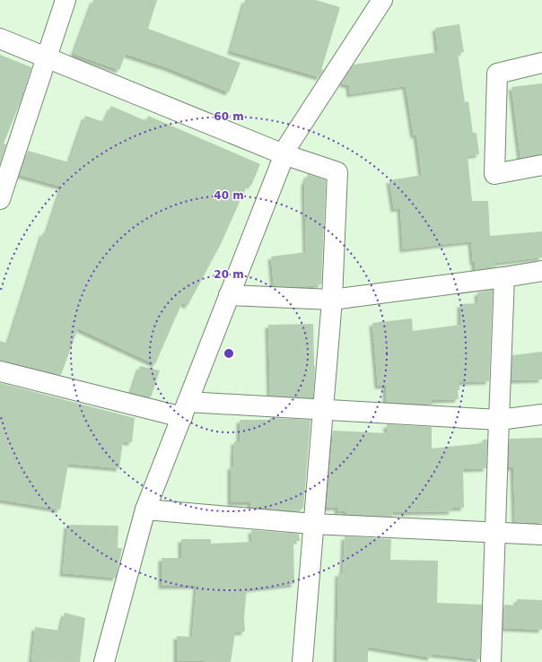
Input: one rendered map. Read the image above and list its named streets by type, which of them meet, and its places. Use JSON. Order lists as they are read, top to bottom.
{
  "rings": ["60 m", "40 m", "20 m"]
}
